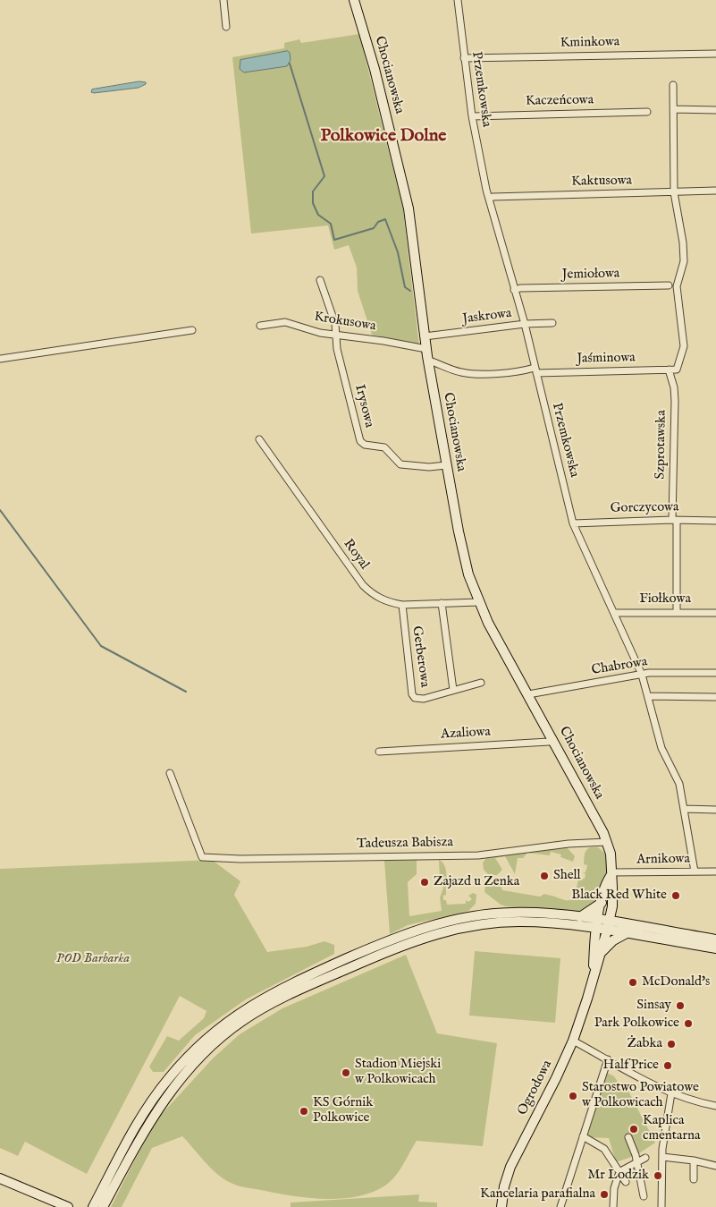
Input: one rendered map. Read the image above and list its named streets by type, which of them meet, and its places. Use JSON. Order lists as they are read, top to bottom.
{
  "streets": {
    "street": [
      "Kminkowa",
      "Chocianowska",
      "Przemkowska",
      "Kaczeńcowa",
      "Kaktusowa",
      "Jemiołowa",
      "Jaskrowa",
      "Krokusowa",
      "Jaśminowa",
      "Irysowa",
      "Szprotawska",
      "Gorczycowa",
      "Royal",
      "Fiołkowa",
      "Gerberowa",
      "Chabrowa",
      "Azaliowa",
      "Tadeusza Babisza",
      "Arnikowa",
      "Ogrodowa"
    ]
  },
  "crossings": [
    ["Kminkowa", "Przemkowska"],
    ["Chocianowska", "Jaskrowa"],
    ["Chocianowska", "Krokusowa"],
    ["Chocianowska", "Jaśminowa"],
    ["Chocianowska", "Irysowa"],
    ["Chocianowska", "Royal"],
    ["Chocianowska", "Chabrowa"],
    ["Chocianowska", "Azaliowa"],
    ["Chocianowska", "Tadeusza Babisza"],
    ["Chocianowska", "Arnikowa"],
    ["Chocianowska", "Ogrodowa"],
    ["Przemkowska", "Kaczeńcowa"],
    ["Przemkowska", "Kaktusowa"],
    ["Przemkowska", "Jemiołowa"],
    ["Przemkowska", "Jaskrowa"],
    ["Przemkowska", "Jaśminowa"],
    ["Przemkowska", "Gorczycowa"],
    ["Przemkowska", "Fiołkowa"],
    ["Przemkowska", "Chabrowa"],
    ["Przemkowska", "Arnikowa"],
    ["Kaktusowa", "Jaśminowa"],
    ["Krokusowa", "Irysowa"],
    ["Jaśminowa", "Szprotawska"],
    ["Szprotawska", "Gorczycowa"],
    ["Szprotawska", "Fiołkowa"],
    ["Royal", "Gerberowa"],
    ["Arnikowa", "Ogrodowa"]
  ],
  "districts": ["Polkowice Dolne"],
  "parks": ["POD Barbarka"],
  "places": [
    "Shell",
    "Zajazd u Zenka",
    "Black Red White",
    "McDonald's",
    "Sinsay",
    "Park Polkowice",
    "Żabka",
    "HalfPrice",
    "Stadion Miejski w Polkowicach",
    "Starostwo Powiatowe w Polkowicach",
    "KS Górnik Polkowice",
    "Kaplica cmentarna",
    "Mr Lodzik",
    "Kancelaria parafialna"
  ]
}
